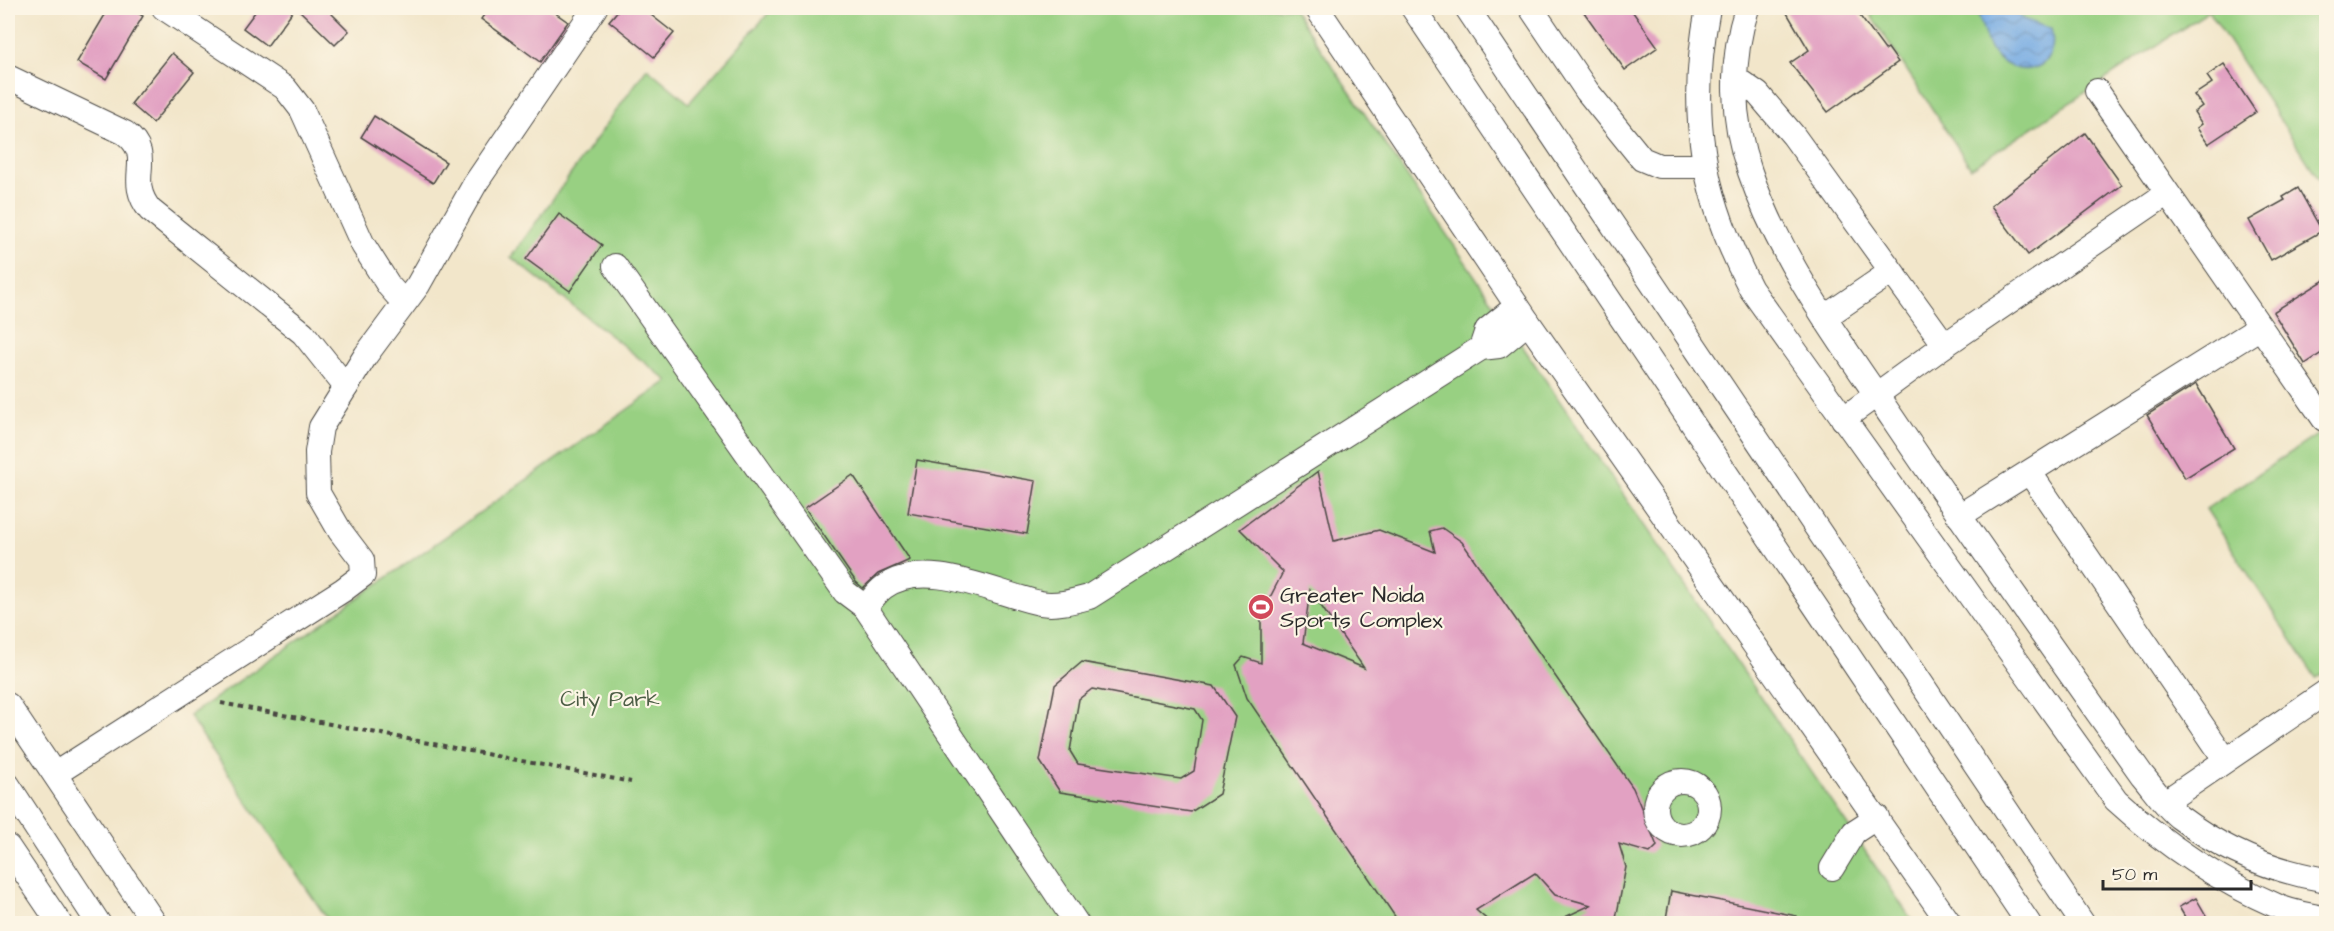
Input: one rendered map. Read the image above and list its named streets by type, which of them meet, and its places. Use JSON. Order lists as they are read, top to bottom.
{
  "parks": ["City Park"],
  "places": {
    "sports": ["Greater Noida Sports Complex"]
  },
  "scale_bar": "50 m"
}
